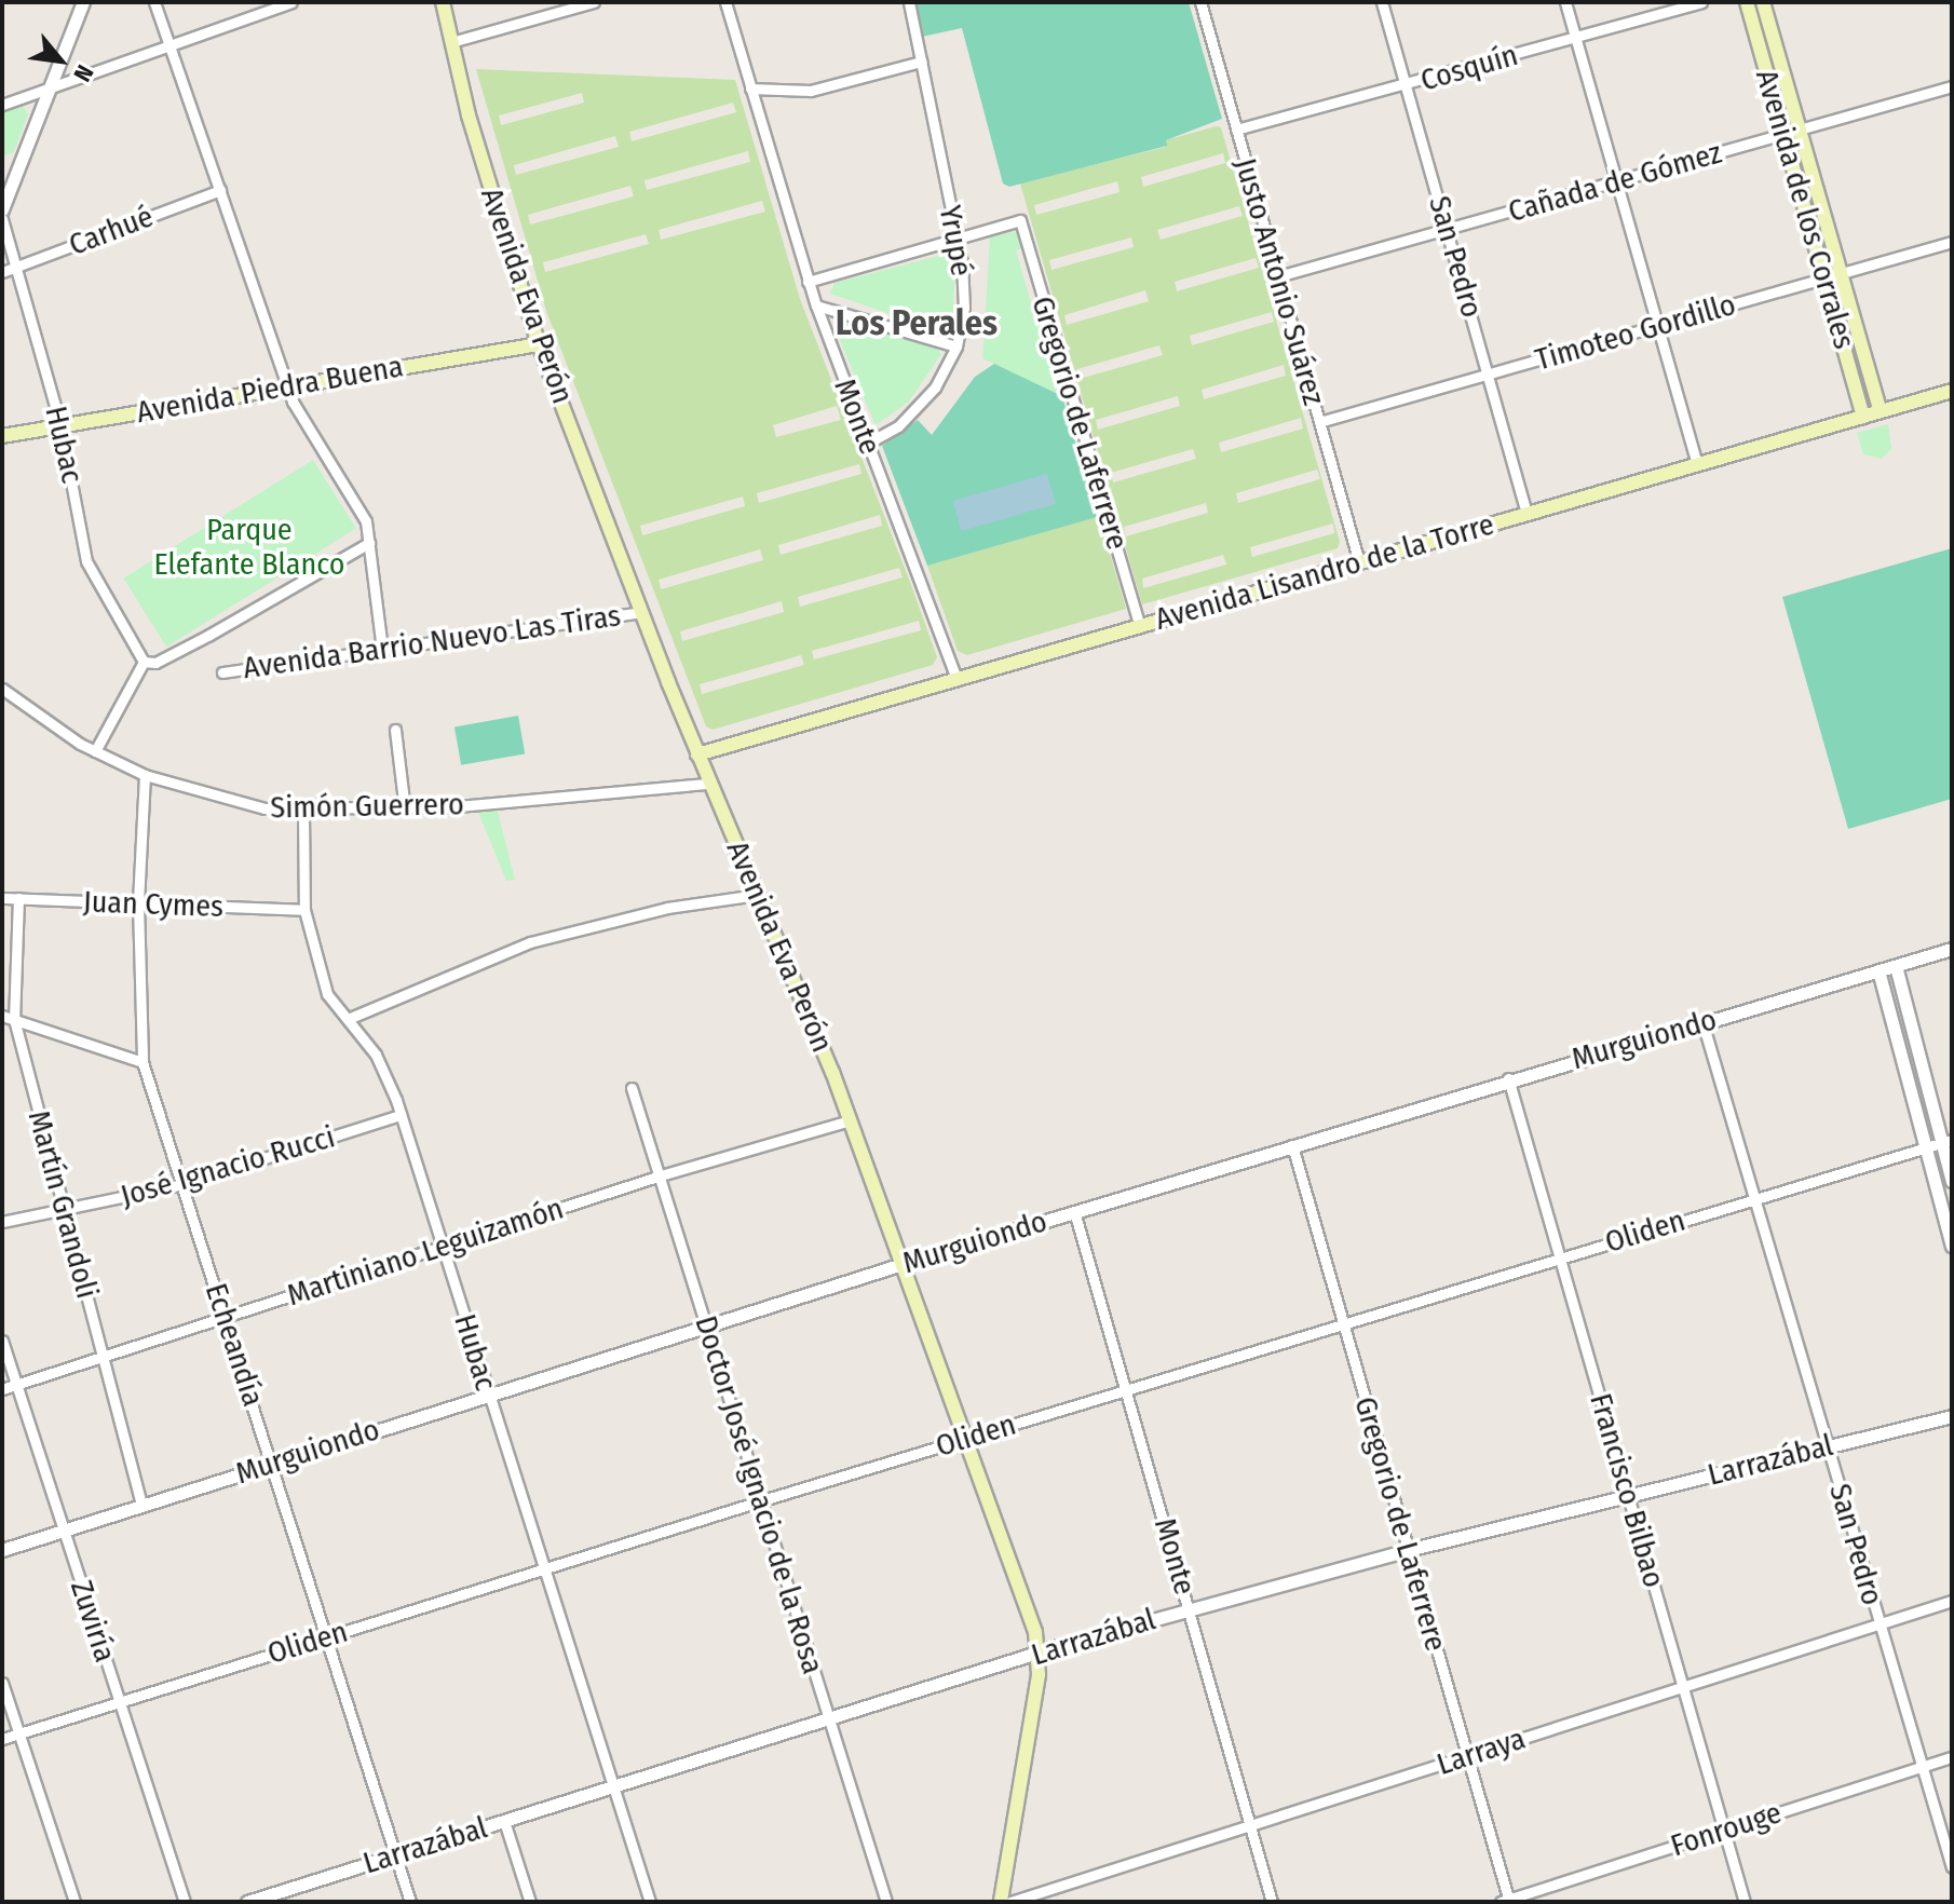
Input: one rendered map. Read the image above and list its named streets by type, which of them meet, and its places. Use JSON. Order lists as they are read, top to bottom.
{
  "streets": {
    "main road": [
      "Avenida de los Corrales",
      "Avenida Eva Perón",
      "Avenida Piedra Buena",
      "Avenida Lisandro de la Torre"
    ],
    "street": [
      "Cosquín",
      "Cañada de Gómez",
      "Carhué",
      "Yrupé",
      "San Pedro",
      "Justo Antonio Suárez",
      "Timoteo Gordillo",
      "Monte",
      "Gregorio de Laferrere",
      "Hubac",
      "Avenida Barrio Nuevo Las Tiras",
      "Simón Guerrero",
      "Juan Cymes",
      "Murguiondo",
      "José Ignacio Rucci",
      "Martín Grandoli",
      "Oliden",
      "Martiniano Leguizamón",
      "Echeandía",
      "Larrazábal",
      "Francisco Bilbao",
      "Doctor José Ignacio de la Rosa",
      "Zuviría",
      "Larraya",
      "Fonrouge"
    ]
  },
  "crossings": [
    ["Cosquín", "San Pedro"],
    ["Cosquín", "Justo Antonio Suárez"],
    ["Cañada de Gómez", "Avenida de los Corrales"],
    ["Cañada de Gómez", "San Pedro"],
    ["Cañada de Gómez", "Justo Antonio Suárez"],
    ["Avenida de los Corrales", "Timoteo Gordillo"],
    ["Avenida de los Corrales", "Avenida Lisandro de la Torre"],
    ["Carhué", "Hubac"],
    ["Yrupé", "Monte"],
    ["Yrupé", "Gregorio de Laferrere"],
    ["San Pedro", "Timoteo Gordillo"],
    ["San Pedro", "Avenida Lisandro de la Torre"],
    ["San Pedro", "Murguiondo"],
    ["San Pedro", "Oliden"],
    ["San Pedro", "Larrazábal"],
    ["San Pedro", "Larraya"],
    ["San Pedro", "Fonrouge"],
    ["Justo Antonio Suárez", "Timoteo Gordillo"],
    ["Justo Antonio Suárez", "Avenida Lisandro de la Torre"],
    ["Avenida Eva Perón", "Avenida Piedra Buena"],
    ["Avenida Eva Perón", "Avenida Lisandro de la Torre"],
    ["Avenida Eva Perón", "Avenida Barrio Nuevo Las Tiras"],
    ["Avenida Eva Perón", "Simón Guerrero"],
    ["Avenida Eva Perón", "Murguiondo"],
    ["Avenida Eva Perón", "Oliden"],
    ["Avenida Eva Perón", "Martiniano Leguizamón"],
    ["Avenida Eva Perón", "Larrazábal"],
    ["Avenida Piedra Buena", "Hubac"],
    ["Monte", "Avenida Lisandro de la Torre"],
    ["Monte", "Murguiondo"],
    ["Monte", "Oliden"],
    ["Monte", "Larrazábal"],
    ["Monte", "Larraya"],
    ["Gregorio de Laferrere", "Avenida Lisandro de la Torre"],
    ["Gregorio de Laferrere", "Murguiondo"],
    ["Gregorio de Laferrere", "Oliden"],
    ["Gregorio de Laferrere", "Larrazábal"],
    ["Gregorio de Laferrere", "Larraya"],
    ["Gregorio de Laferrere", "Fonrouge"],
    ["Hubac", "Simón Guerrero"],
    ["Hubac", "Juan Cymes"],
    ["Hubac", "Murguiondo"],
    ["Hubac", "José Ignacio Rucci"],
    ["Hubac", "Oliden"],
    ["Hubac", "Martiniano Leguizamón"],
    ["Hubac", "Larrazábal"],
    ["Simón Guerrero", "Echeandía"],
    ["Juan Cymes", "Martín Grandoli"],
    ["Juan Cymes", "Echeandía"],
    ["Murguiondo", "Martín Grandoli"],
    ["Murguiondo", "Echeandía"],
    ["Murguiondo", "Francisco Bilbao"],
    ["Murguiondo", "Doctor José Ignacio de la Rosa"],
    ["Murguiondo", "Zuviría"],
    ["José Ignacio Rucci", "Martín Grandoli"],
    ["José Ignacio Rucci", "Echeandía"],
    ["Martín Grandoli", "Martiniano Leguizamón"],
    ["Oliden", "Echeandía"],
    ["Oliden", "Francisco Bilbao"],
    ["Oliden", "Doctor José Ignacio de la Rosa"],
    ["Oliden", "Zuviría"],
    ["Martiniano Leguizamón", "Echeandía"],
    ["Martiniano Leguizamón", "Doctor José Ignacio de la Rosa"],
    ["Martiniano Leguizamón", "Zuviría"],
    ["Echeandía", "Larrazábal"],
    ["Larrazábal", "Francisco Bilbao"],
    ["Larrazábal", "Doctor José Ignacio de la Rosa"],
    ["Francisco Bilbao", "Larraya"],
    ["Francisco Bilbao", "Fonrouge"]
  ],
  "districts": ["Los Perales"],
  "parks": ["Parque Elefante Blanco"],
  "north": "bottom right"
}
